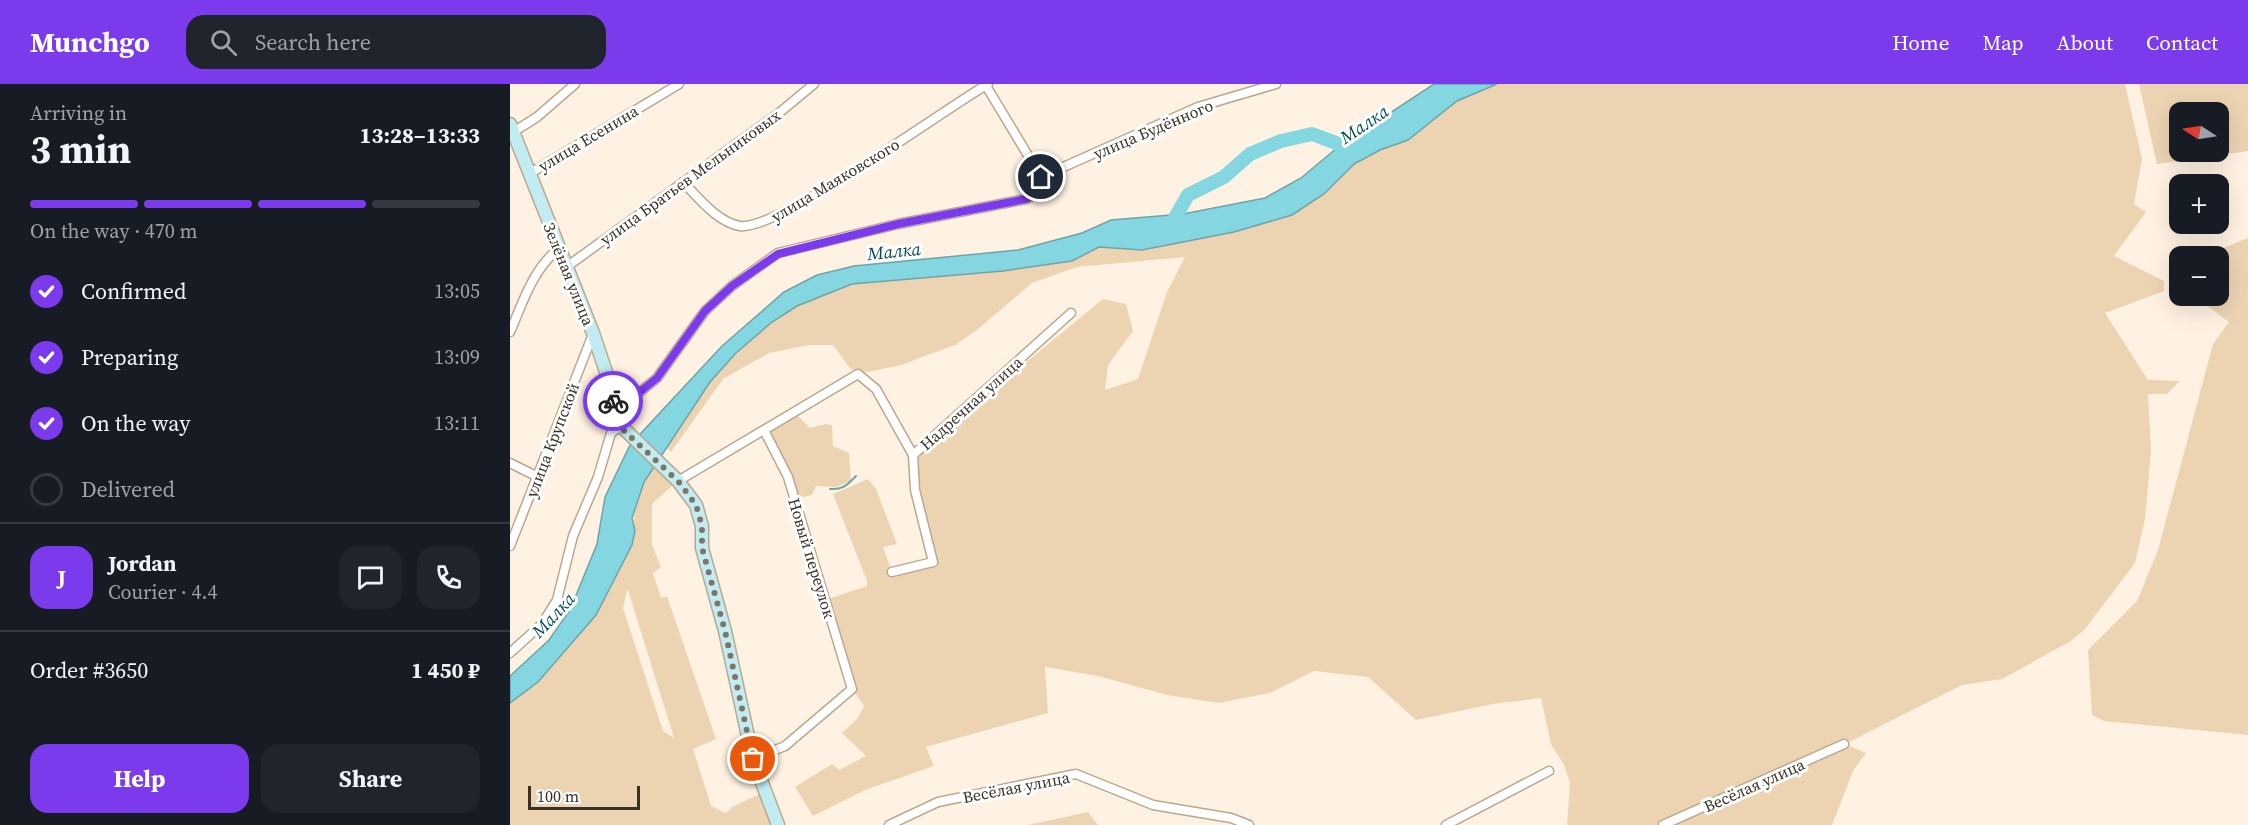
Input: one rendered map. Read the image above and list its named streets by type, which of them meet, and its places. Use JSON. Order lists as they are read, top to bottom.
{
  "streets": {
    "street": [
      "улица Будённого",
      "улица Есенина",
      "улица Братьев Мельниковых",
      "улица Маяковского",
      "Зелёная улица",
      "Надречная улица",
      "улица Крупской",
      "Новый переулок",
      "Весёлая улица"
    ]
  },
  "crossings": [
    ["улица Есенина", "Зелёная улица"],
    ["улица Братьев Мельниковых", "улица Маяковского"],
    ["улица Братьев Мельниковых", "Зелёная улица"],
    ["Зелёная улица", "улица Крупской"],
    ["Надречная улица", "Новый переулок"]
  ],
  "water": ["Малка"],
  "scale_bar": "100 m",
  "north": "left",
  "page": {
    "header": "Munchgo",
    "search": "Search here",
    "nav": [
      "Home",
      "Map",
      "About",
      "Contact"
    ],
    "heading": ["3 min", "Arriving in", "13:28–13:33"],
    "panel": [
      "Jordan",
      "Courier · 4.4",
      "Order #3650",
      "1 450 ₽"
    ],
    "map_buttons": ["+", "−"],
    "bar": "On the way · 470 m",
    "list": [
      ["Confirmed", "13:05"],
      ["Preparing", "13:09"],
      ["On the way", "13:11"],
      "Delivered"
    ],
    "round": "J",
    "buttons": ["Help", "Share"],
    "scale": "100 m"
  }
}
